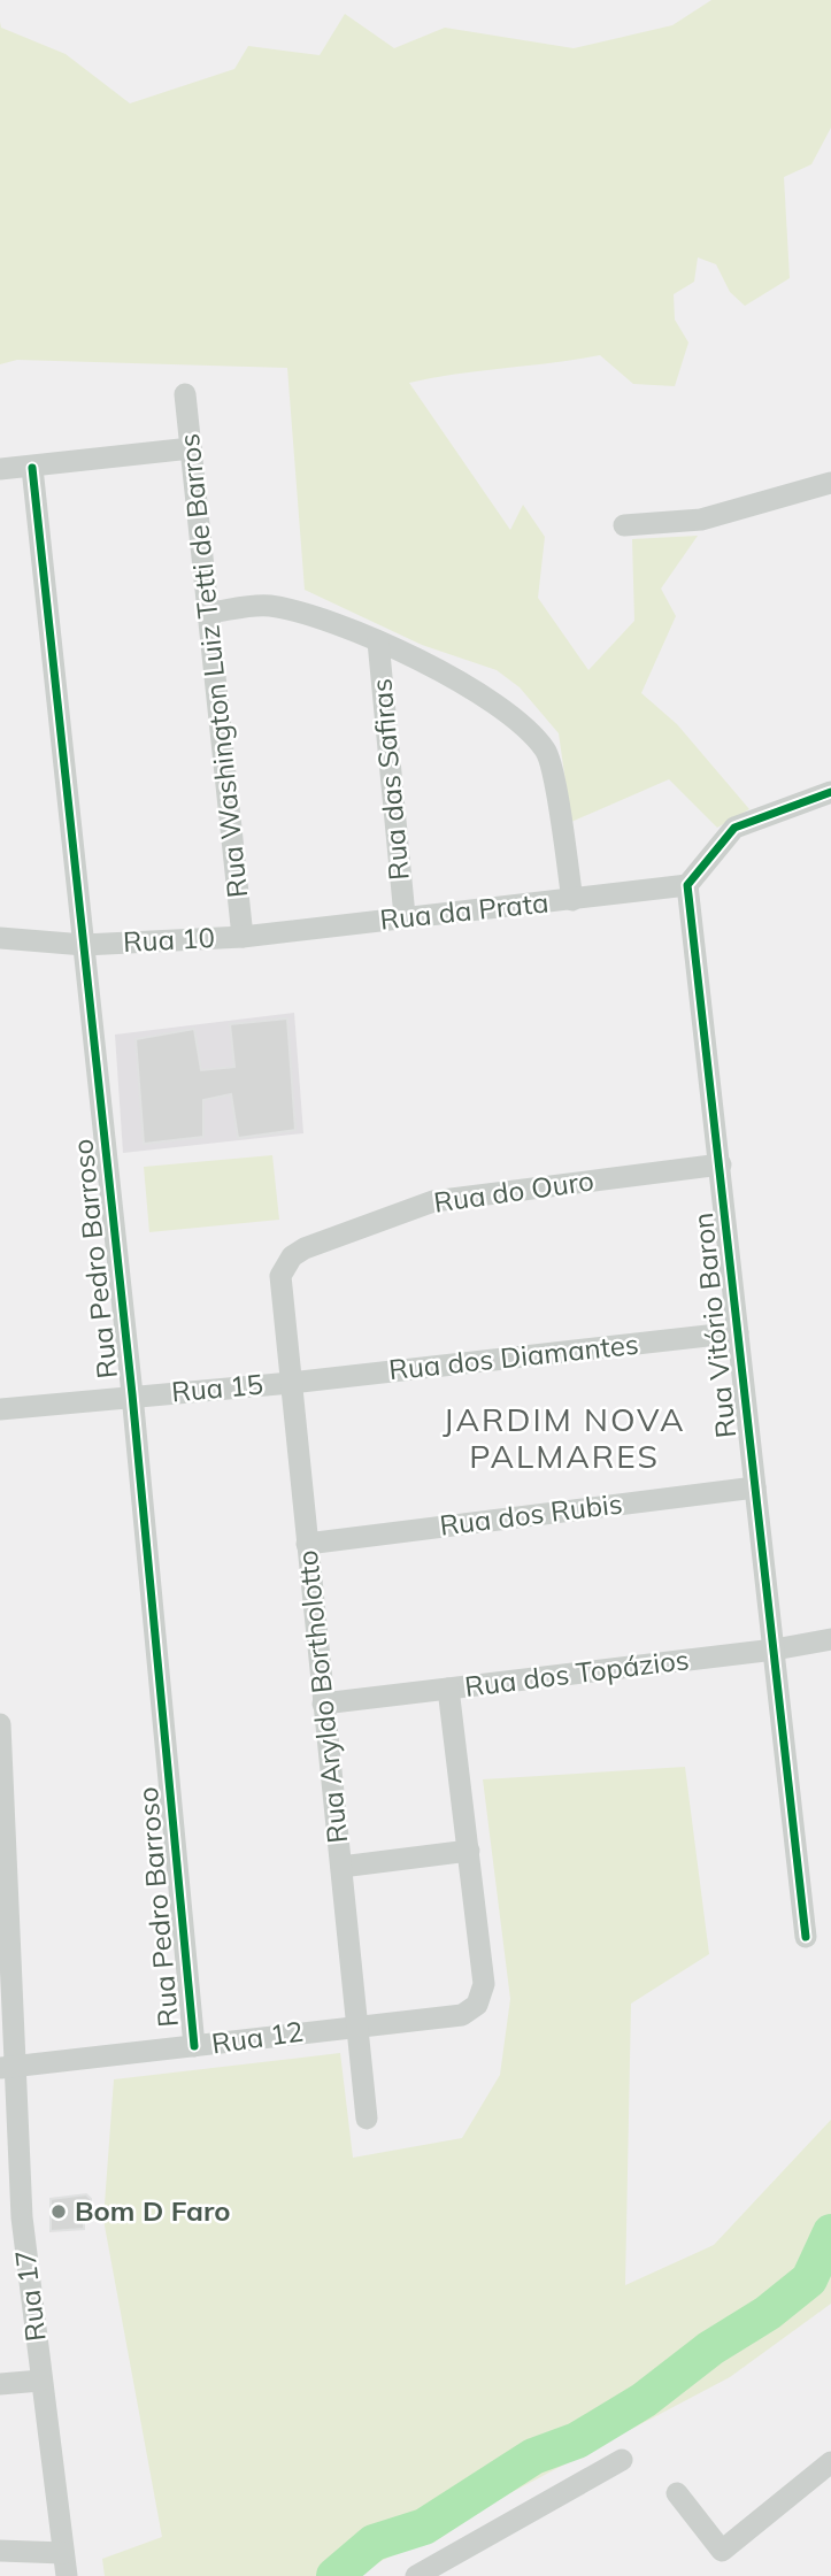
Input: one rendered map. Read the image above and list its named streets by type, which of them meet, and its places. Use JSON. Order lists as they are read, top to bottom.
{
  "streets": {
    "street": [
      "Rua Washington Luiz Tetti de Barros",
      "Rua das Safiras",
      "Rua da Prata",
      "Rua 10",
      "Rua do Ouro",
      "Rua Pedro Barroso",
      "Rua Vitório Baron",
      "Rua dos Diamantes",
      "Rua 15",
      "Rua dos Rubis",
      "Rua dos Topázios",
      "Rua Aryldo Bortholotto",
      "Rua 12",
      "Rua 17"
    ]
  },
  "crossings": [
    ["Rua Washington Luiz Tetti de Barros", "Rua da Prata"],
    ["Rua Washington Luiz Tetti de Barros", "Rua 10"],
    ["Rua das Safiras", "Rua da Prata"],
    ["Rua da Prata", "Rua 10"],
    ["Rua da Prata", "Rua Vitório Baron"],
    ["Rua 10", "Rua Pedro Barroso"],
    ["Rua do Ouro", "Rua Vitório Baron"],
    ["Rua do Ouro", "Rua Aryldo Bortholotto"],
    ["Rua Pedro Barroso", "Rua 15"],
    ["Rua Pedro Barroso", "Rua 12"],
    ["Rua Vitório Baron", "Rua dos Diamantes"],
    ["Rua Vitório Baron", "Rua dos Rubis"],
    ["Rua Vitório Baron", "Rua dos Topázios"],
    ["Rua dos Diamantes", "Rua 15"],
    ["Rua dos Diamantes", "Rua Aryldo Bortholotto"],
    ["Rua 15", "Rua Aryldo Bortholotto"],
    ["Rua dos Rubis", "Rua Aryldo Bortholotto"],
    ["Rua dos Topázios", "Rua Aryldo Bortholotto"],
    ["Rua Aryldo Bortholotto", "Rua 12"],
    ["Rua 12", "Rua 17"]
  ],
  "districts": ["JARDIM NOVA PALMARES"],
  "places": ["Bom D Faro"]
}
